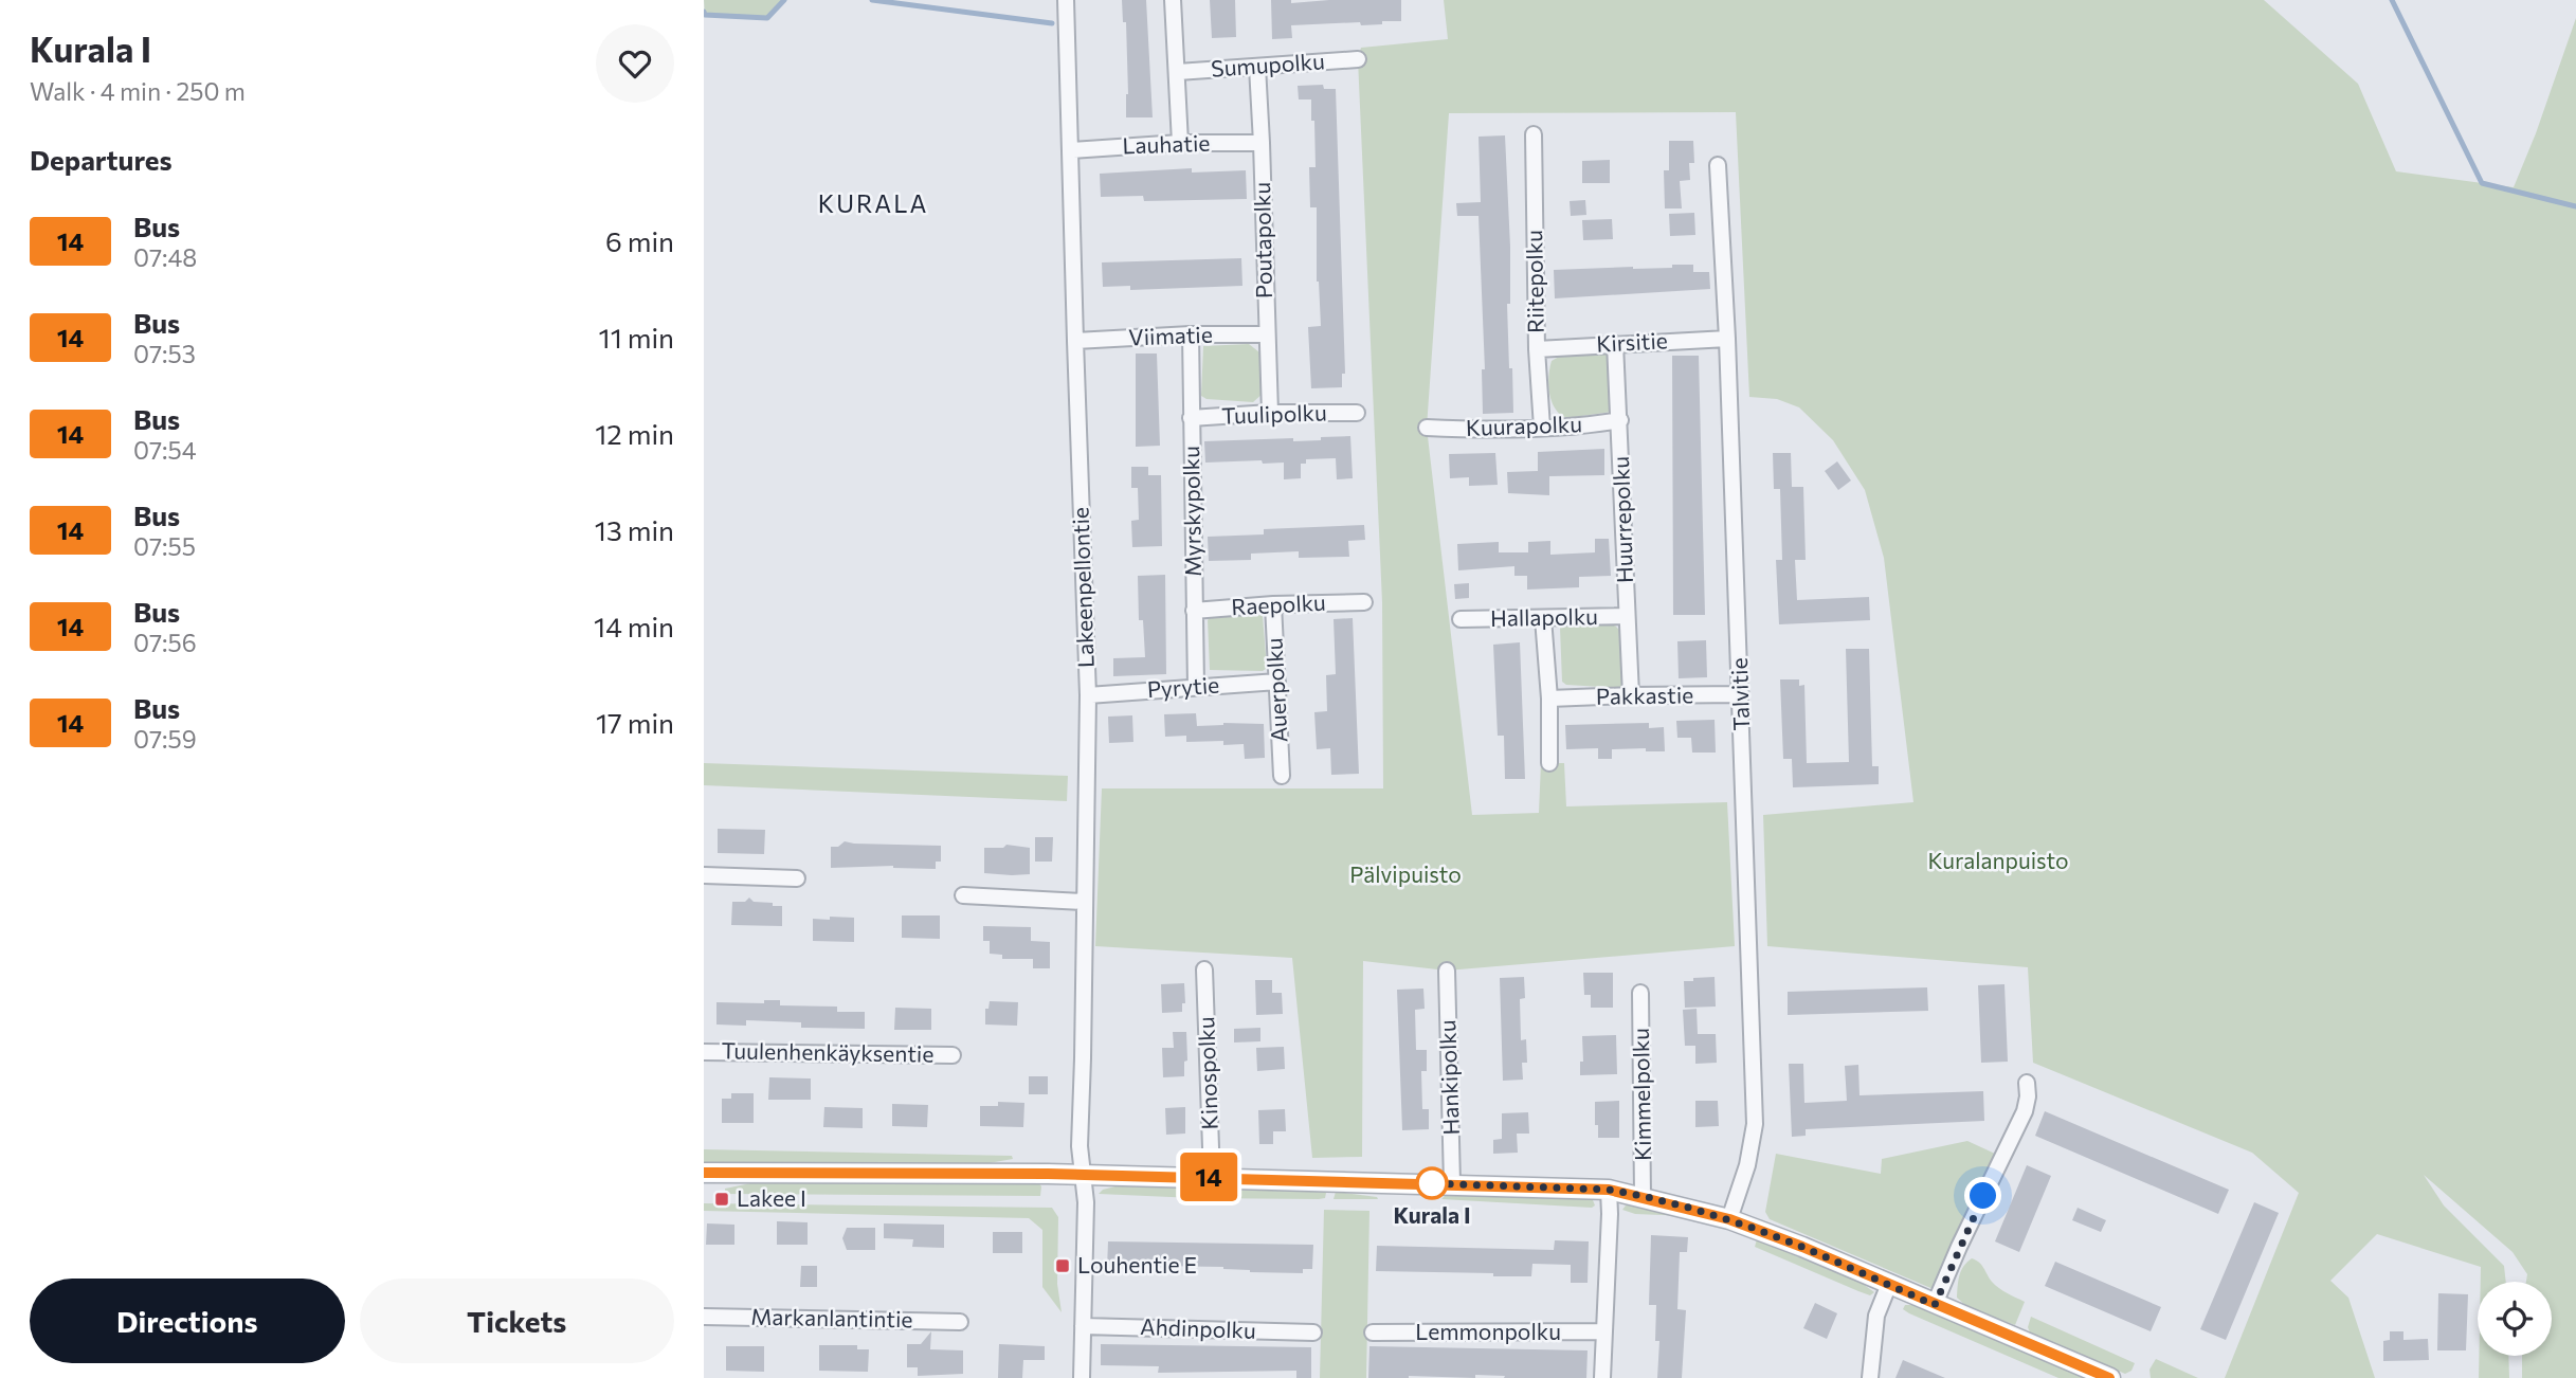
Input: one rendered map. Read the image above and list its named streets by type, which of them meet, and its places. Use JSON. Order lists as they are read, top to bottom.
{
  "streets": {
    "street": [
      "Sumupolku",
      "Lauhatie",
      "Poutapolku",
      "Riitepolku",
      "Viimatie",
      "Kirsitie",
      "Tuulipolku",
      "Kuurapolku",
      "Myrskypolku",
      "Huurrepolku",
      "Lakeenpellontie",
      "Raepolku",
      "Hallapolku",
      "Pyrytie",
      "Auerpolku",
      "Talvitie",
      "Pakkastie",
      "Tuulenhenkäyksentie",
      "Kinospolku",
      "Hankipolku",
      "Kimmelpolku",
      "Markanlantintie",
      "Ahdinpolku",
      "Lemmonpolku"
    ]
  },
  "crossings": [
    ["Sumupolku", "Poutapolku"],
    ["Lauhatie", "Poutapolku"],
    ["Lauhatie", "Lakeenpellontie"],
    ["Poutapolku", "Viimatie"],
    ["Poutapolku", "Tuulipolku"],
    ["Riitepolku", "Kirsitie"],
    ["Riitepolku", "Kuurapolku"],
    ["Viimatie", "Myrskypolku"],
    ["Viimatie", "Lakeenpellontie"],
    ["Kirsitie", "Huurrepolku"],
    ["Kirsitie", "Talvitie"],
    ["Tuulipolku", "Myrskypolku"],
    ["Kuurapolku", "Huurrepolku"],
    ["Myrskypolku", "Raepolku"],
    ["Myrskypolku", "Pyrytie"],
    ["Huurrepolku", "Hallapolku"],
    ["Huurrepolku", "Pakkastie"],
    ["Lakeenpellontie", "Pyrytie"],
    ["Lakeenpellontie", "Ahdinpolku"],
    ["Raepolku", "Auerpolku"],
    ["Pyrytie", "Auerpolku"],
    ["Talvitie", "Pakkastie"]
  ],
  "districts": ["KURALA"],
  "parks": ["Kuralanpuisto", "Pälvipuisto"],
  "places": {
    "other": ["Kurala I"],
    "transit": ["Lakee I", "Louhentie E"]
  },
  "lines": ["bus line 14"],
  "page": {
    "heading": [
      ["Kurala I", "Walk · 4 min · 250 m"],
      "Departures"
    ],
    "on_map": "14",
    "list": [
      {
        "mark": "14",
        "name": "Bus",
        "note": "07:48",
        "value": "6 min"
      },
      {
        "mark": "14",
        "name": "Bus",
        "note": "07:53",
        "value": "11 min"
      },
      {
        "mark": "14",
        "name": "Bus",
        "note": "07:54",
        "value": "12 min"
      },
      {
        "mark": "14",
        "name": "Bus",
        "note": "07:55",
        "value": "13 min"
      },
      {
        "mark": "14",
        "name": "Bus",
        "note": "07:56",
        "value": "14 min"
      },
      {
        "mark": "14",
        "name": "Bus",
        "note": "07:59",
        "value": "17 min"
      }
    ],
    "buttons": ["Directions", "Tickets"]
  }
}
